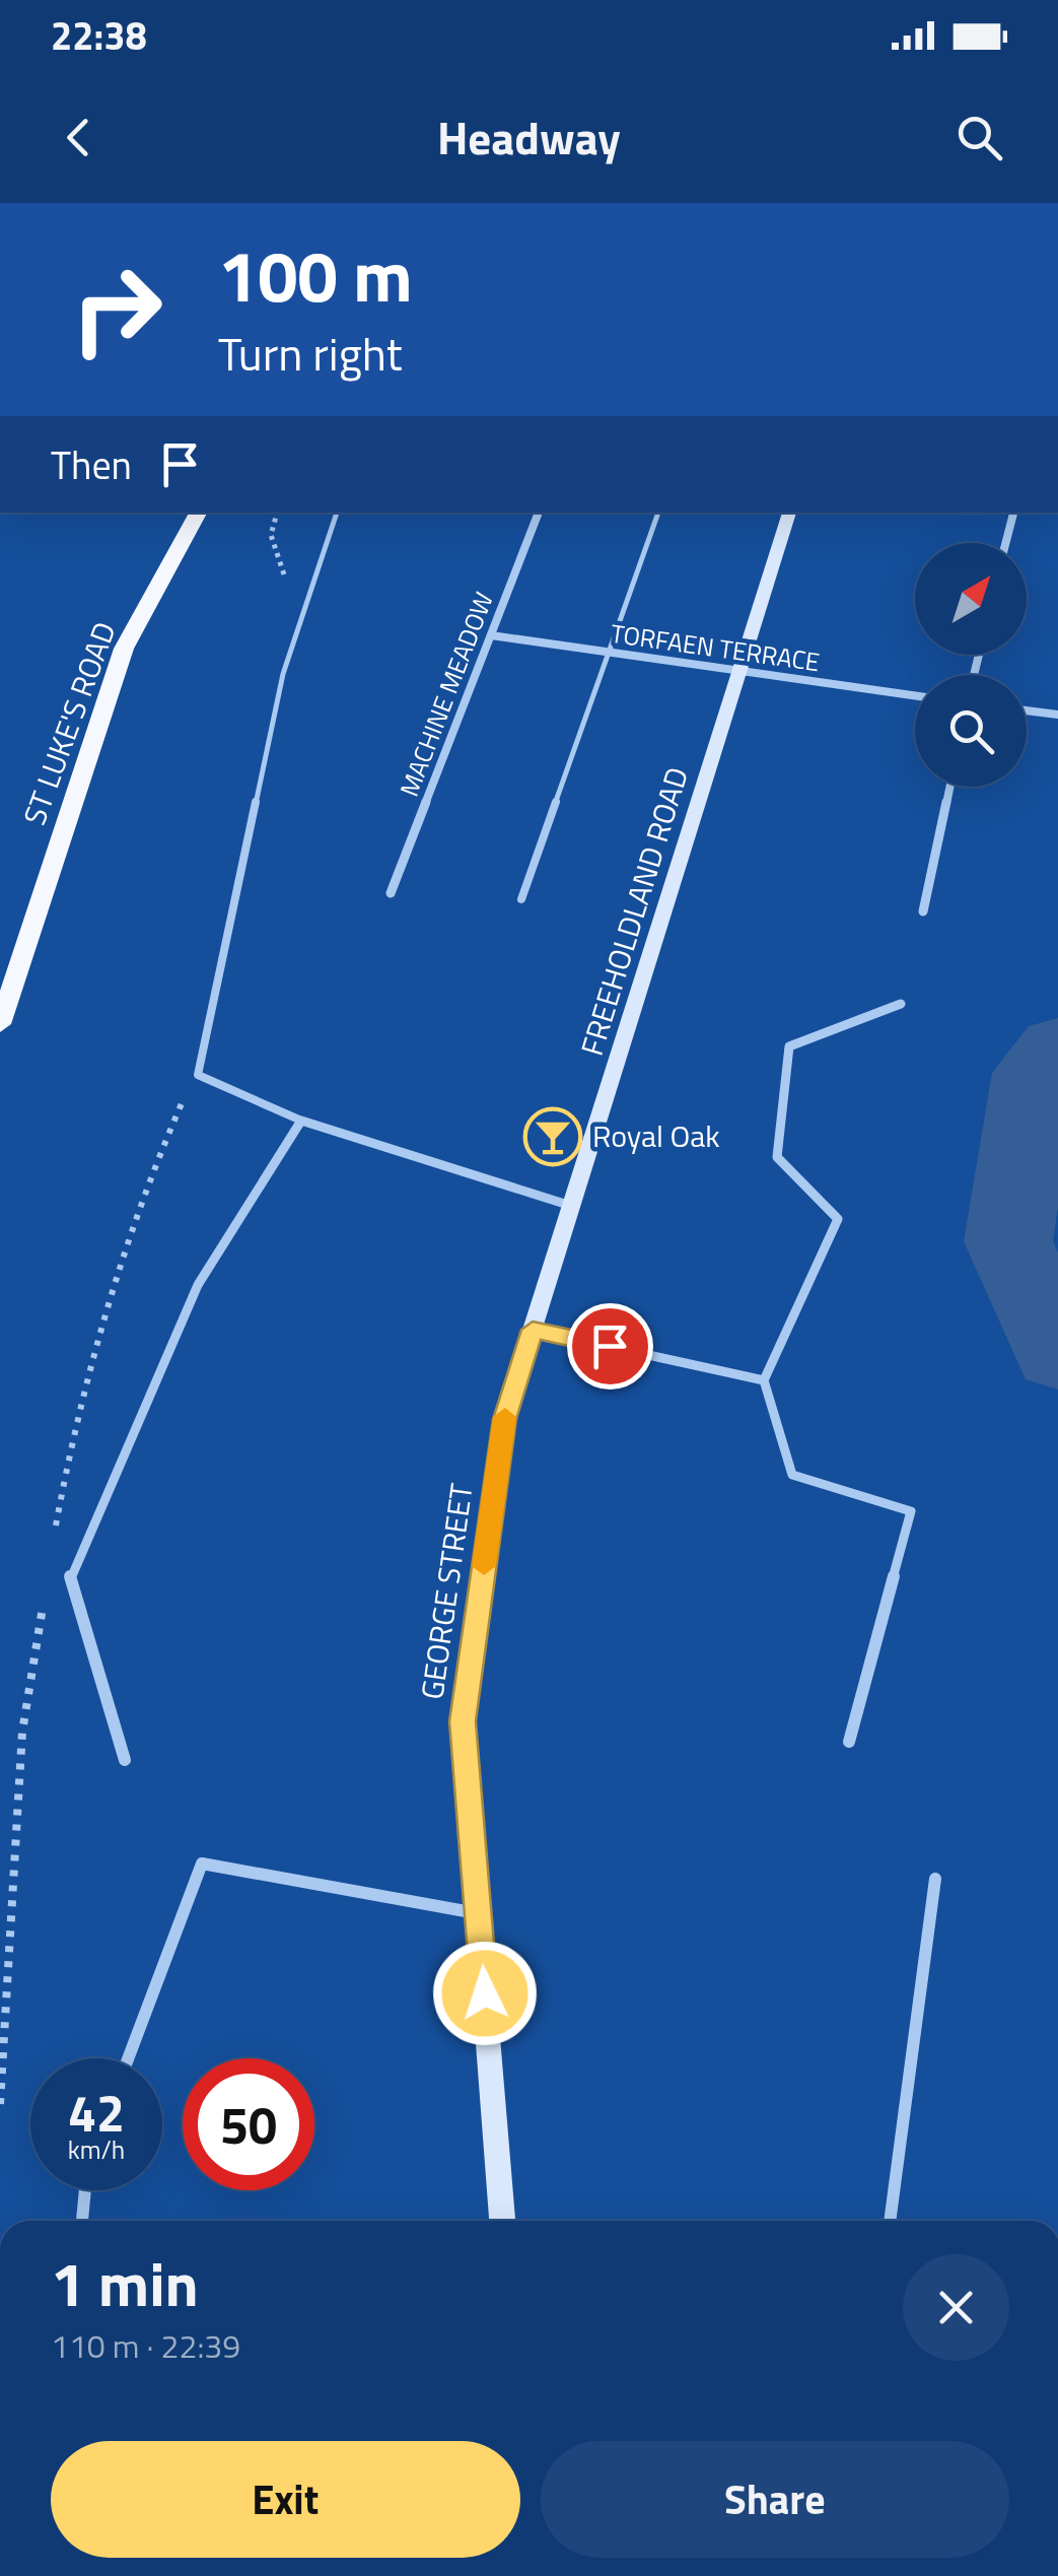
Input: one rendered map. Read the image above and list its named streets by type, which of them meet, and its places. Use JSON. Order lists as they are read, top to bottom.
{
  "streets": {
    "main road": ["ST LUKE'S ROAD", "FREEHOLDLAND ROAD", "GEORGE STREET"],
    "street": ["TORFAEN TERRACE", "MACHINE MEADOW"]
  },
  "crossings": [
    ["TORFAEN TERRACE", "MACHINE MEADOW"],
    ["TORFAEN TERRACE", "FREEHOLDLAND ROAD"],
    ["FREEHOLDLAND ROAD", "GEORGE STREET"]
  ],
  "places": {
    "bar": ["Royal Oak"]
  },
  "north": "top right",
  "page": {
    "status": "22:38",
    "header": "Headway",
    "turn": ["100 m", "Turn right"],
    "then": "Then",
    "speed": "42 km/h",
    "limit": "50",
    "heading": ["1 min", "110 m · 22:39"],
    "buttons": ["Exit", "Share"]
  }
}
